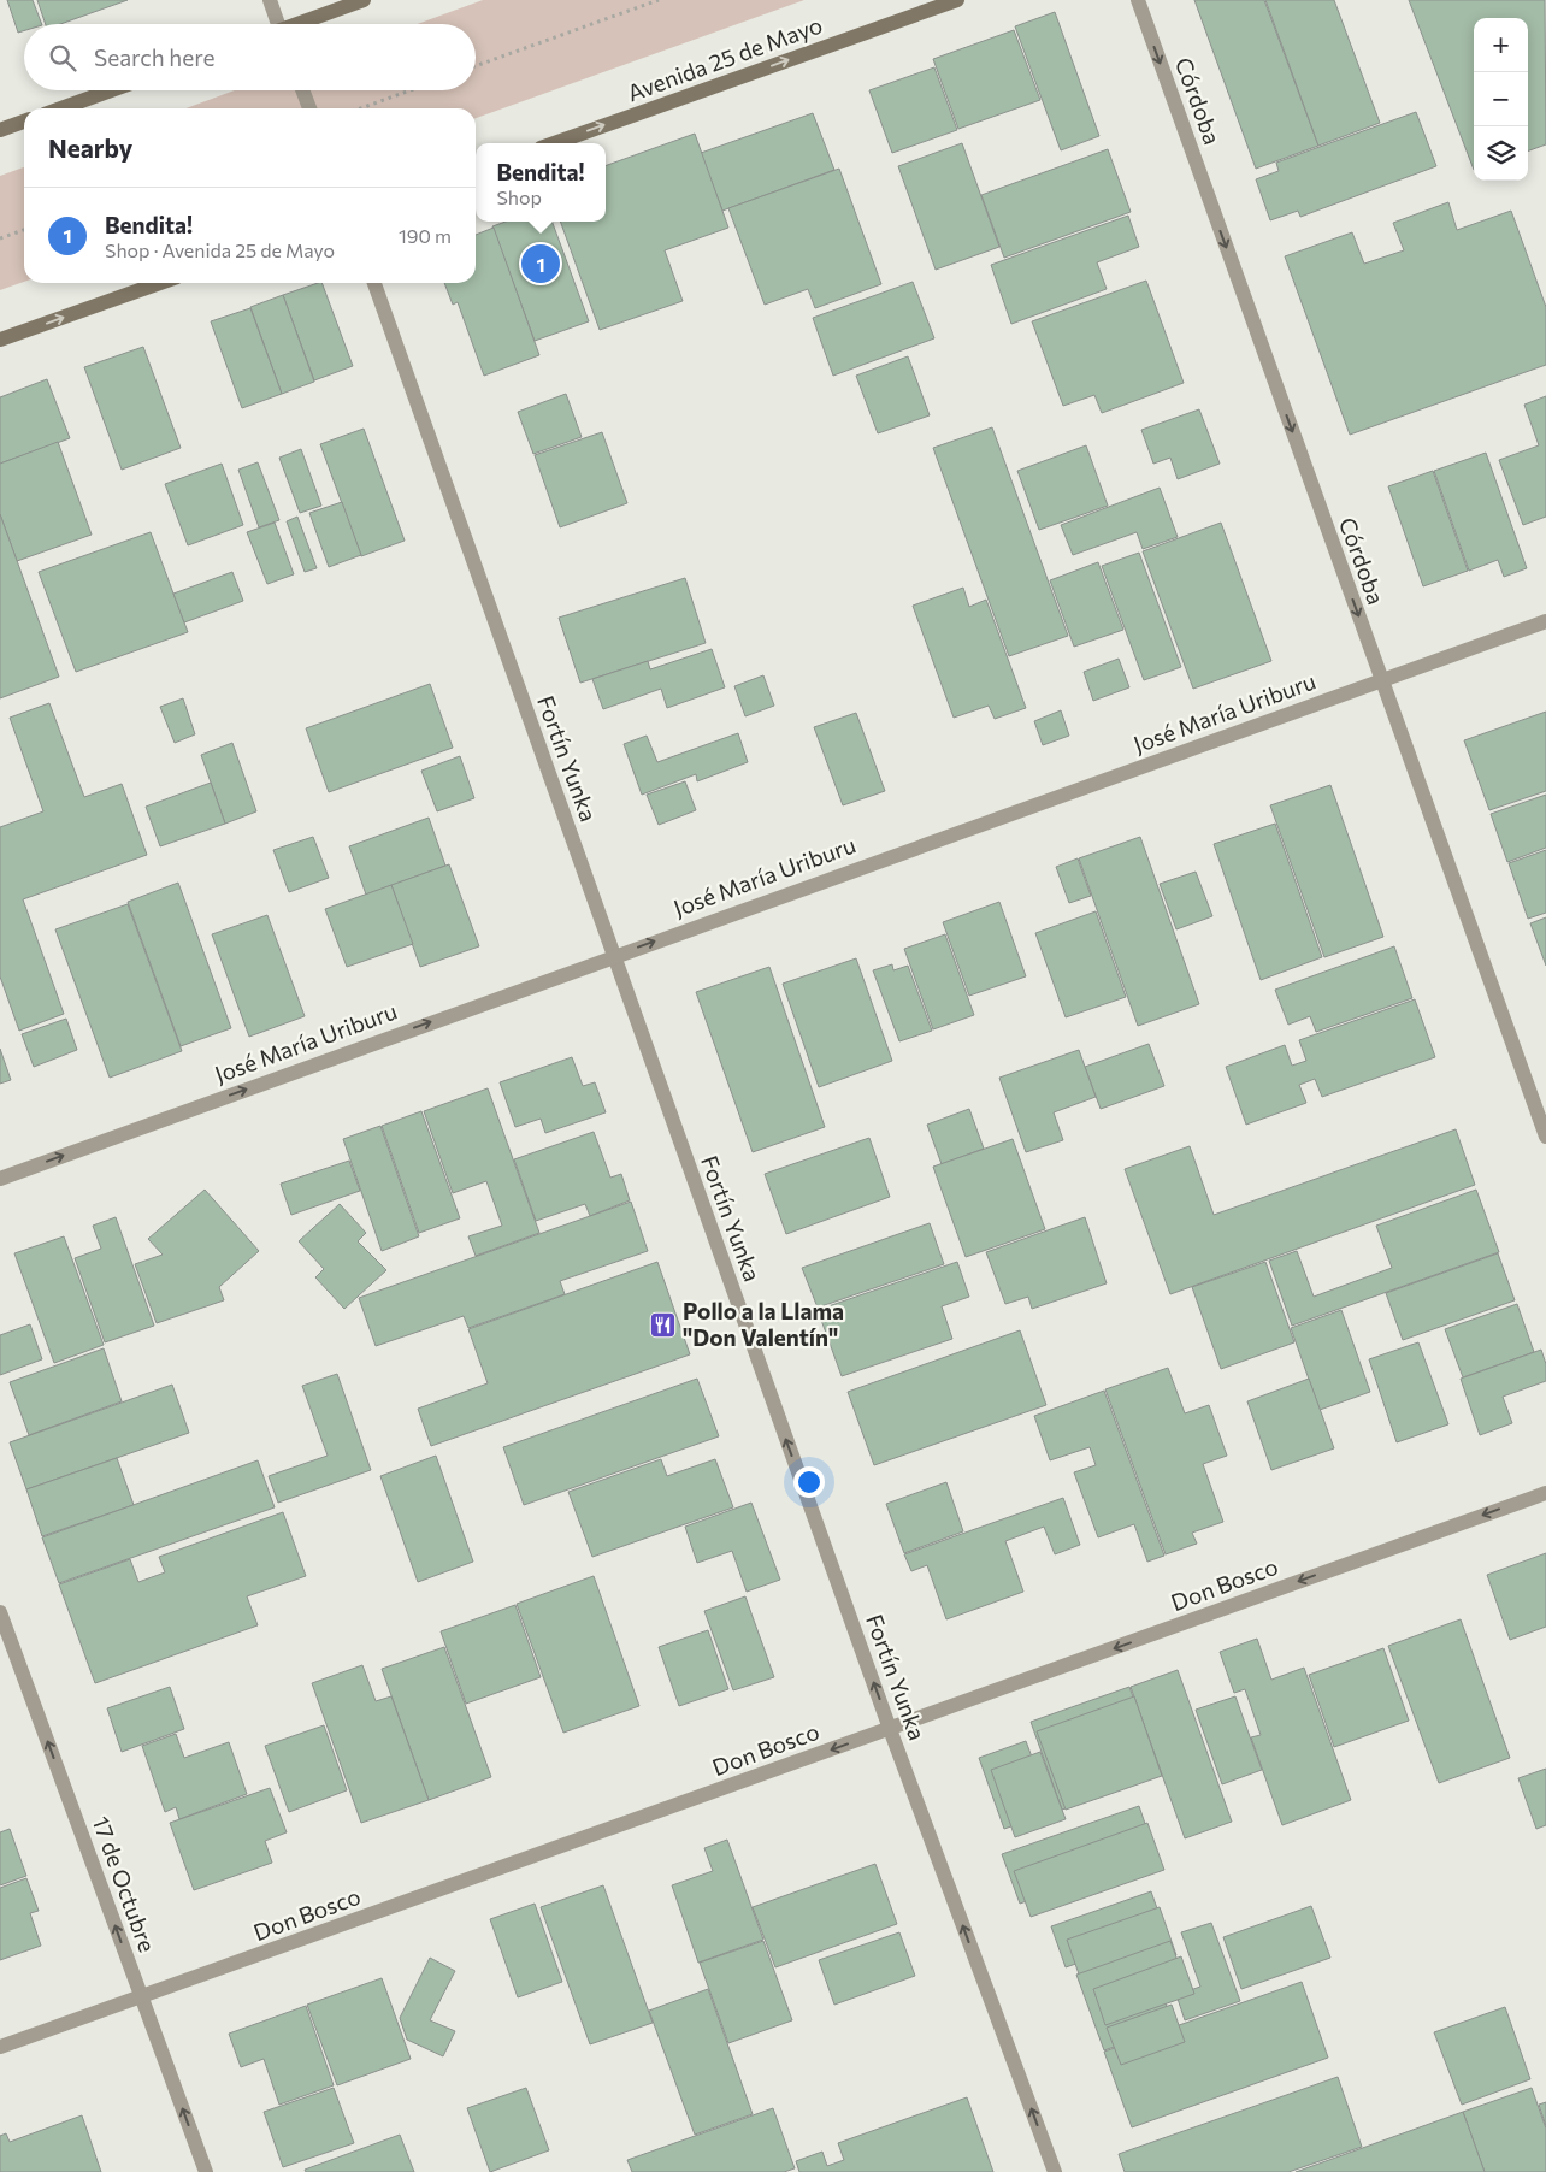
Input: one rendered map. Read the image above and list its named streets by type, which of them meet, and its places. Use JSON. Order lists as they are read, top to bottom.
{
  "streets": {
    "main road": ["Avenida 25 de Mayo"],
    "street": [
      "Córdoba",
      "José María Uriburu",
      "Fortín Yunka",
      "Don Bosco",
      "17 de Octubre"
    ]
  },
  "crossings": [
    ["Córdoba", "José María Uriburu"],
    ["José María Uriburu", "Fortín Yunka"],
    ["Fortín Yunka", "Don Bosco"],
    ["Don Bosco", "17 de Octubre"]
  ],
  "one_way": [
    "Avenida 25 de Mayo",
    "Córdoba",
    "José María Uriburu",
    "Fortín Yunka",
    "Don Bosco",
    "17 de Octubre"
  ],
  "places": {
    "restaurant": ["Pollo a la Llama \"Don Valentín\""]
  },
  "page": {
    "map_buttons": ["+", "−"],
    "search": "Search here",
    "heading": "Nearby",
    "popup": ["Bendita!", "Shop"],
    "list": [
      {
        "mark": "1",
        "name": "Bendita!",
        "note": "Shop · Avenida 25 de Mayo",
        "value": "190 m"
      }
    ],
    "pins": "1"
  }
}
